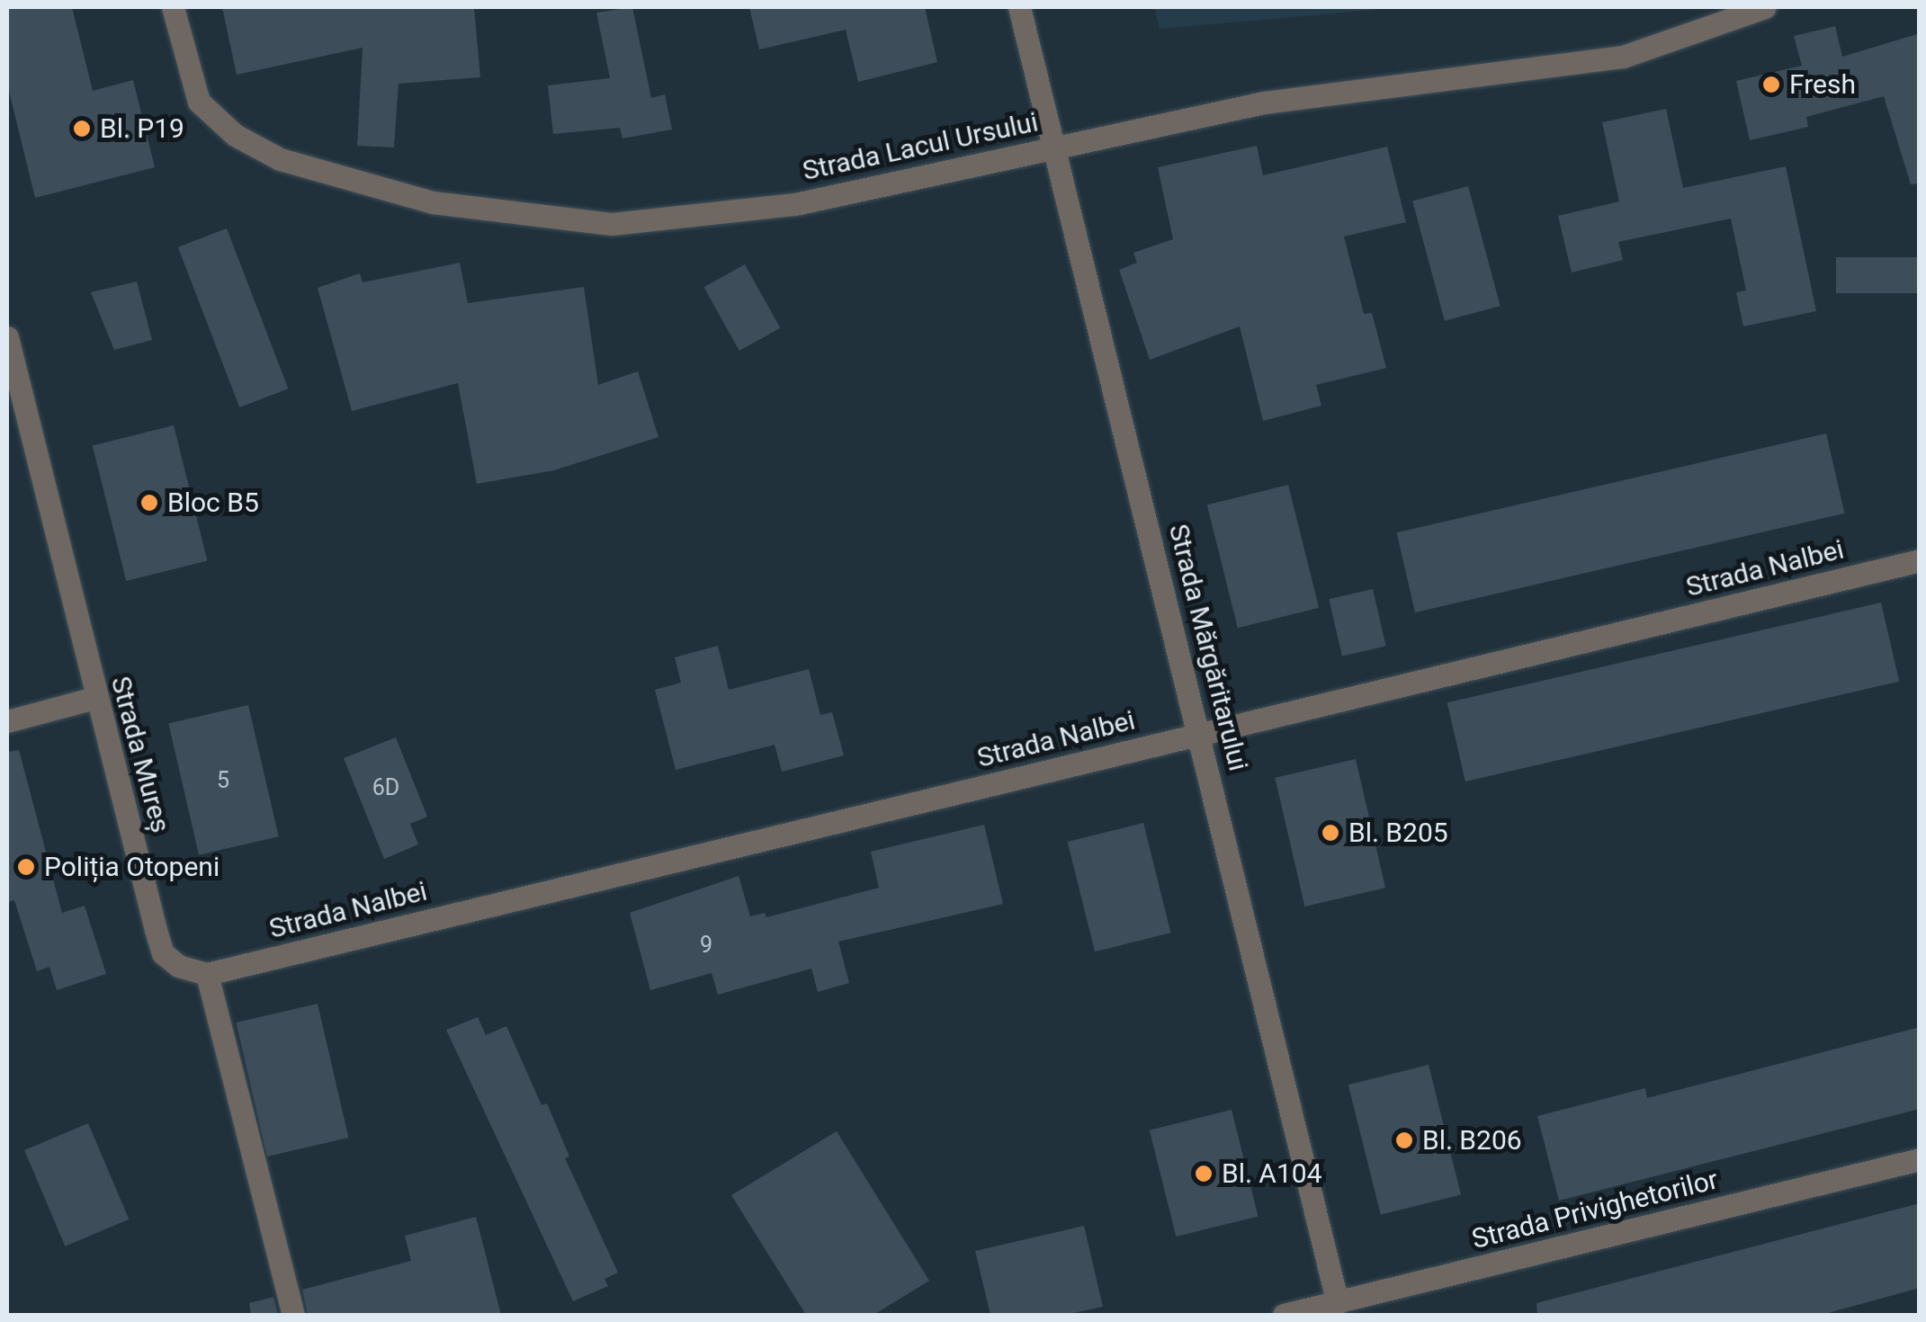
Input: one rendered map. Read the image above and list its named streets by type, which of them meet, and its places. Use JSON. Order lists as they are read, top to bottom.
{
  "streets": {
    "street": [
      "Strada Lacul Ursului",
      "Strada Nalbei",
      "Strada Mărgăritarului",
      "Strada Mureș",
      "Strada Privighetorilor"
    ]
  },
  "crossings": [
    ["Strada Lacul Ursului", "Strada Mărgăritarului"],
    ["Strada Nalbei", "Strada Mărgăritarului"],
    ["Strada Nalbei", "Strada Mureș"],
    ["Strada Mărgăritarului", "Strada Privighetorilor"]
  ],
  "places": [
    "Fresh",
    "Bl. P19",
    "Bloc B5",
    "Bl. B205",
    "Poliția Otopeni",
    "Bl. B206",
    "Bl. A104"
  ],
  "house_numbers": ["5", "6D", "9"]
}
